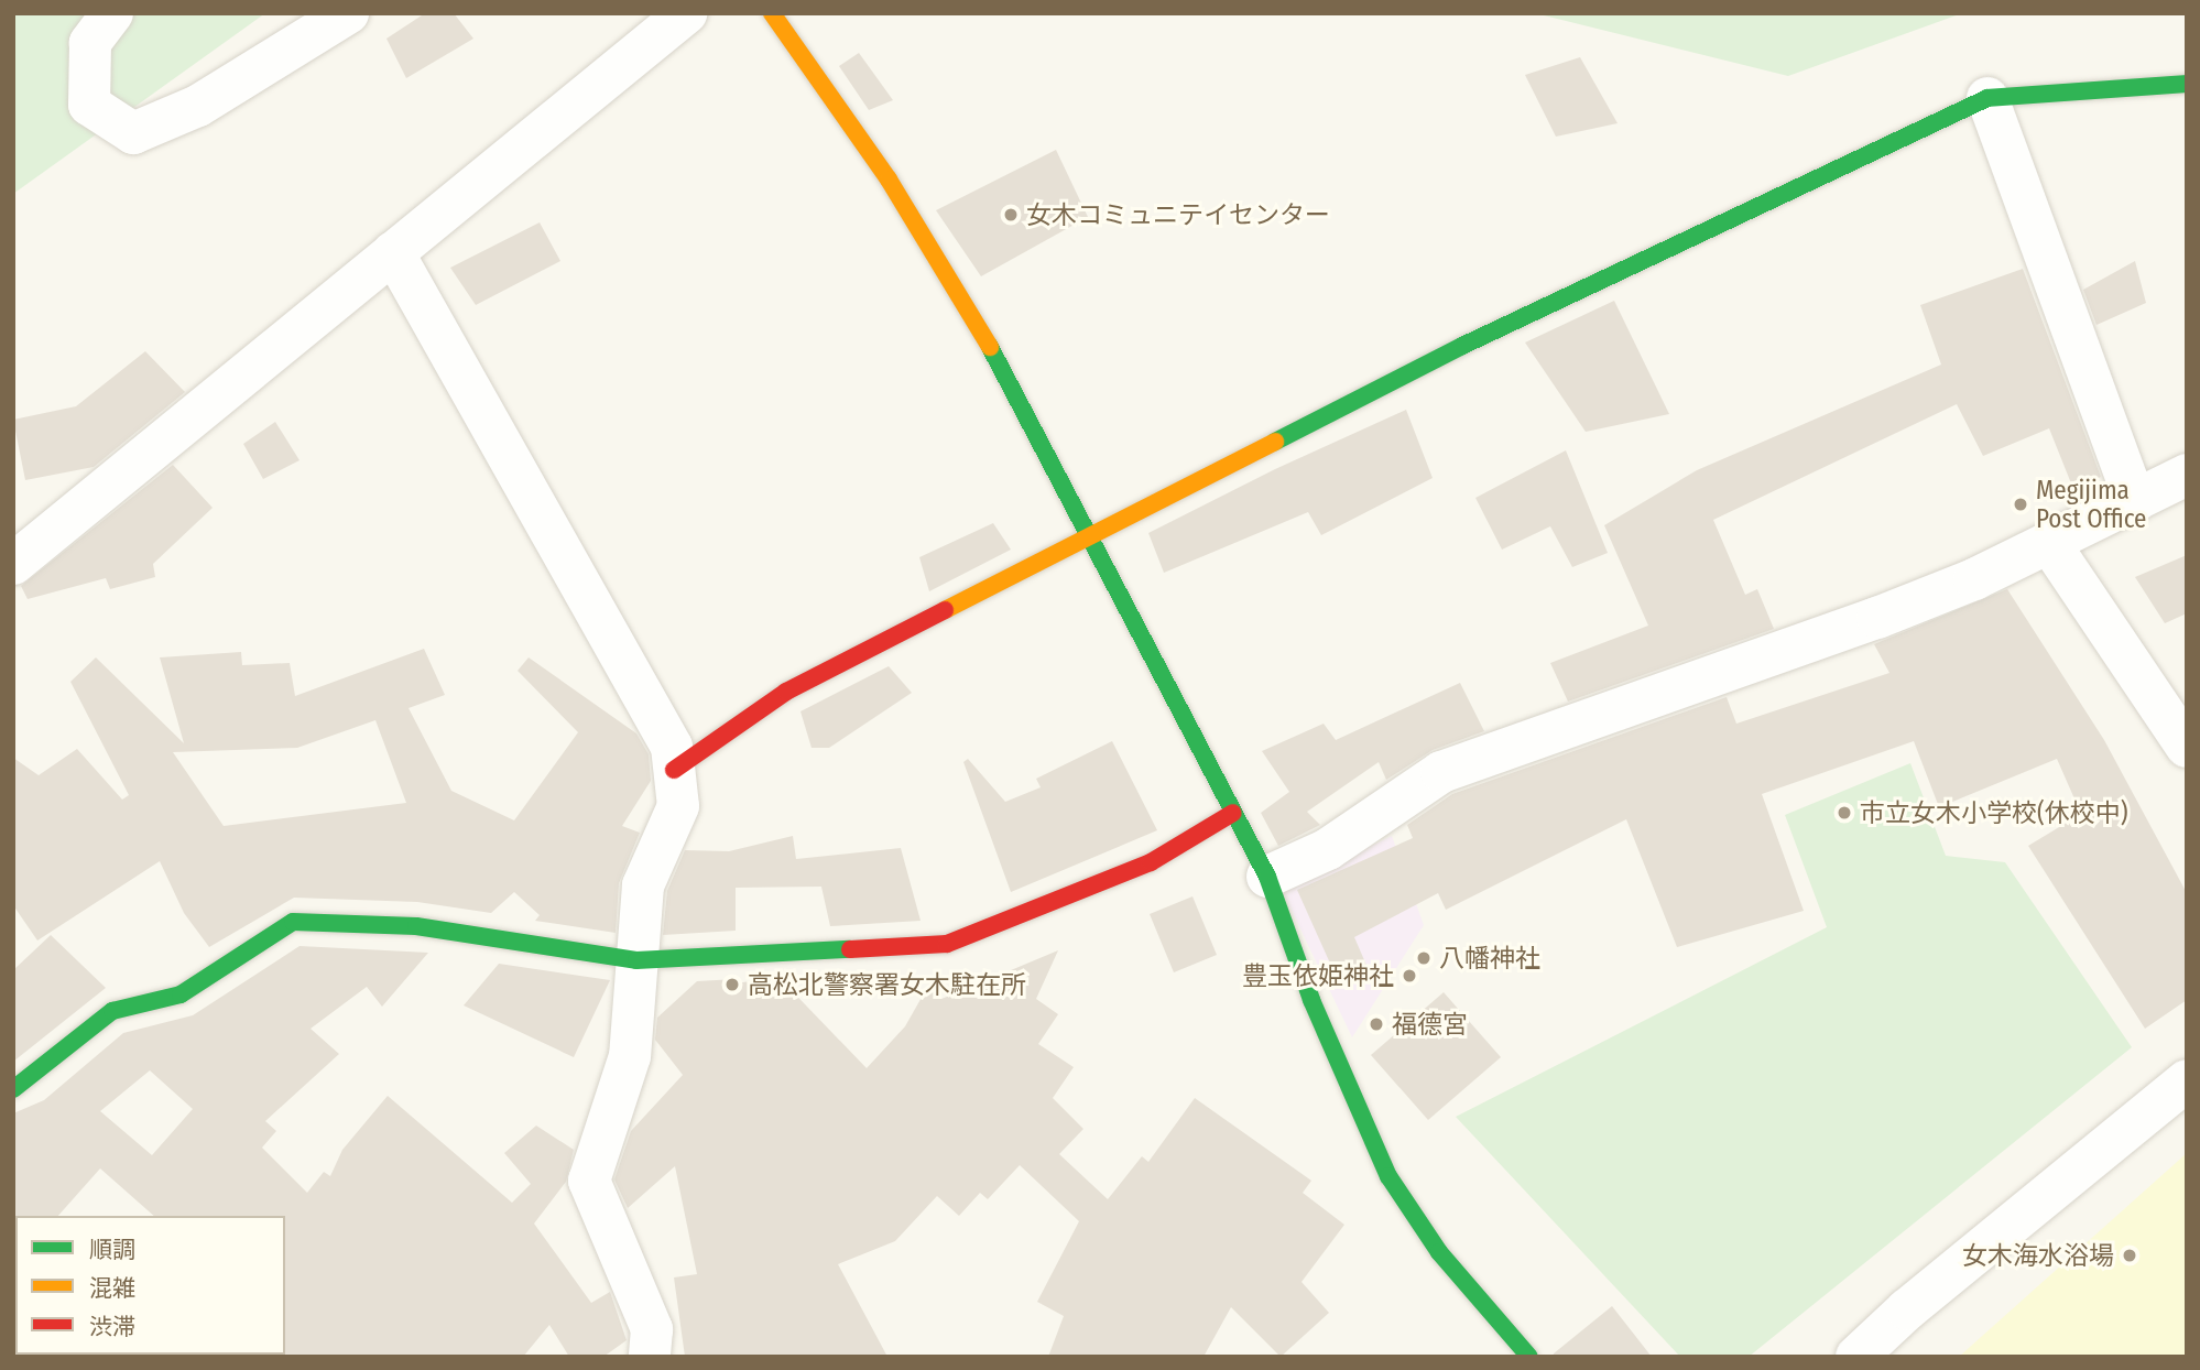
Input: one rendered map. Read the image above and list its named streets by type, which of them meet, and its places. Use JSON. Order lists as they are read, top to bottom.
{
  "places": [
    "女木コミュニテイセンター",
    "Megijima Post Office",
    "市立女木小学校(休校中)",
    "八幡神社",
    "豊玉依姫神社",
    "高松北警察署女木駐在所",
    "福德宮",
    "女木海水浴場"
  ],
  "legend": ["順調", "混雑", "渋滞"]
}
